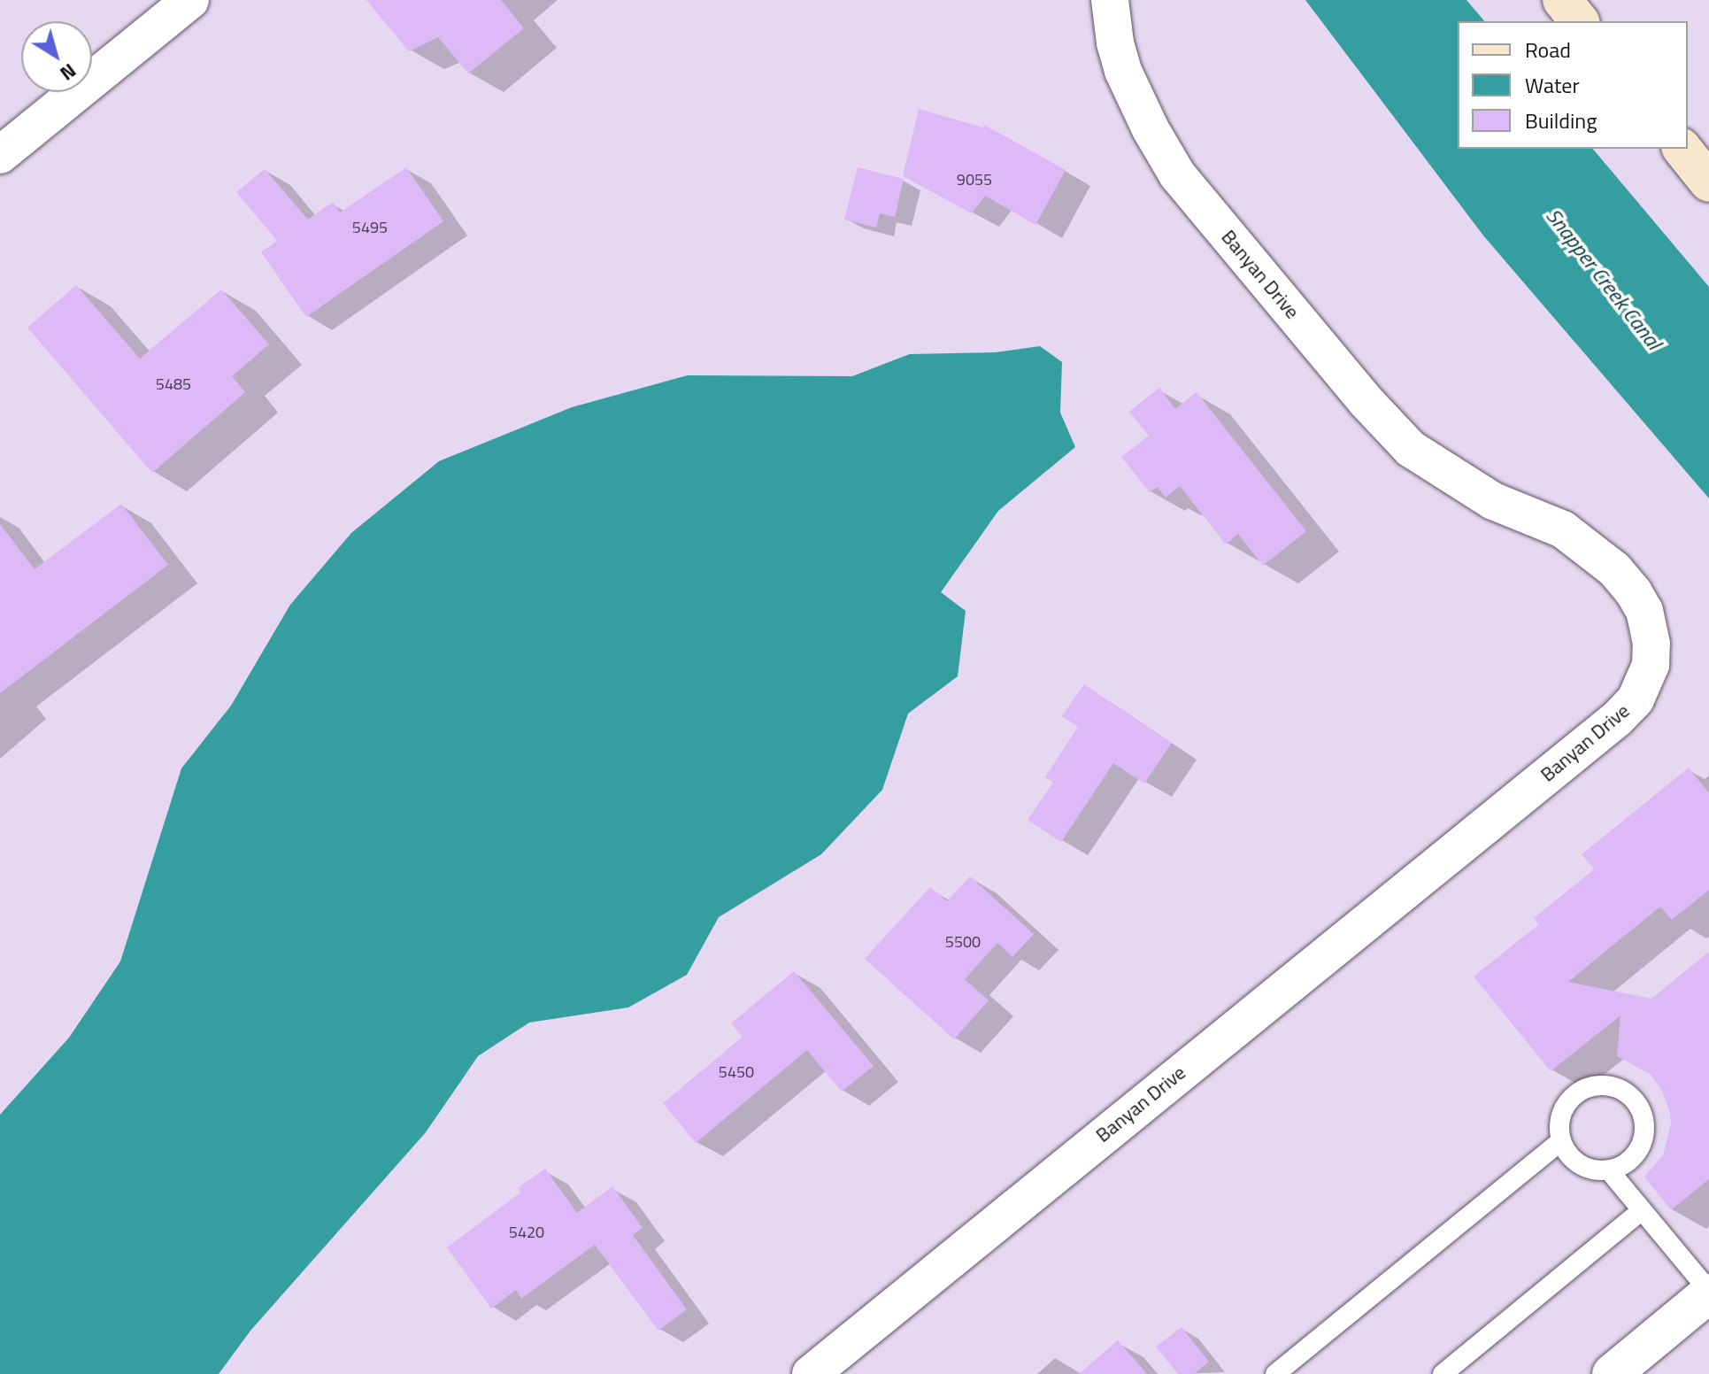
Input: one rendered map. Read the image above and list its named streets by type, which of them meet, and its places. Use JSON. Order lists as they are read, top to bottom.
{
  "streets": {
    "street": ["Banyan Drive"]
  },
  "water": ["Snapper Creek Canal"],
  "house_numbers": [
    "9055",
    "5495",
    "5485",
    "5500",
    "5450",
    "5420"
  ],
  "legend": ["Road", "Water", "Building"],
  "north": "bottom right"
}
